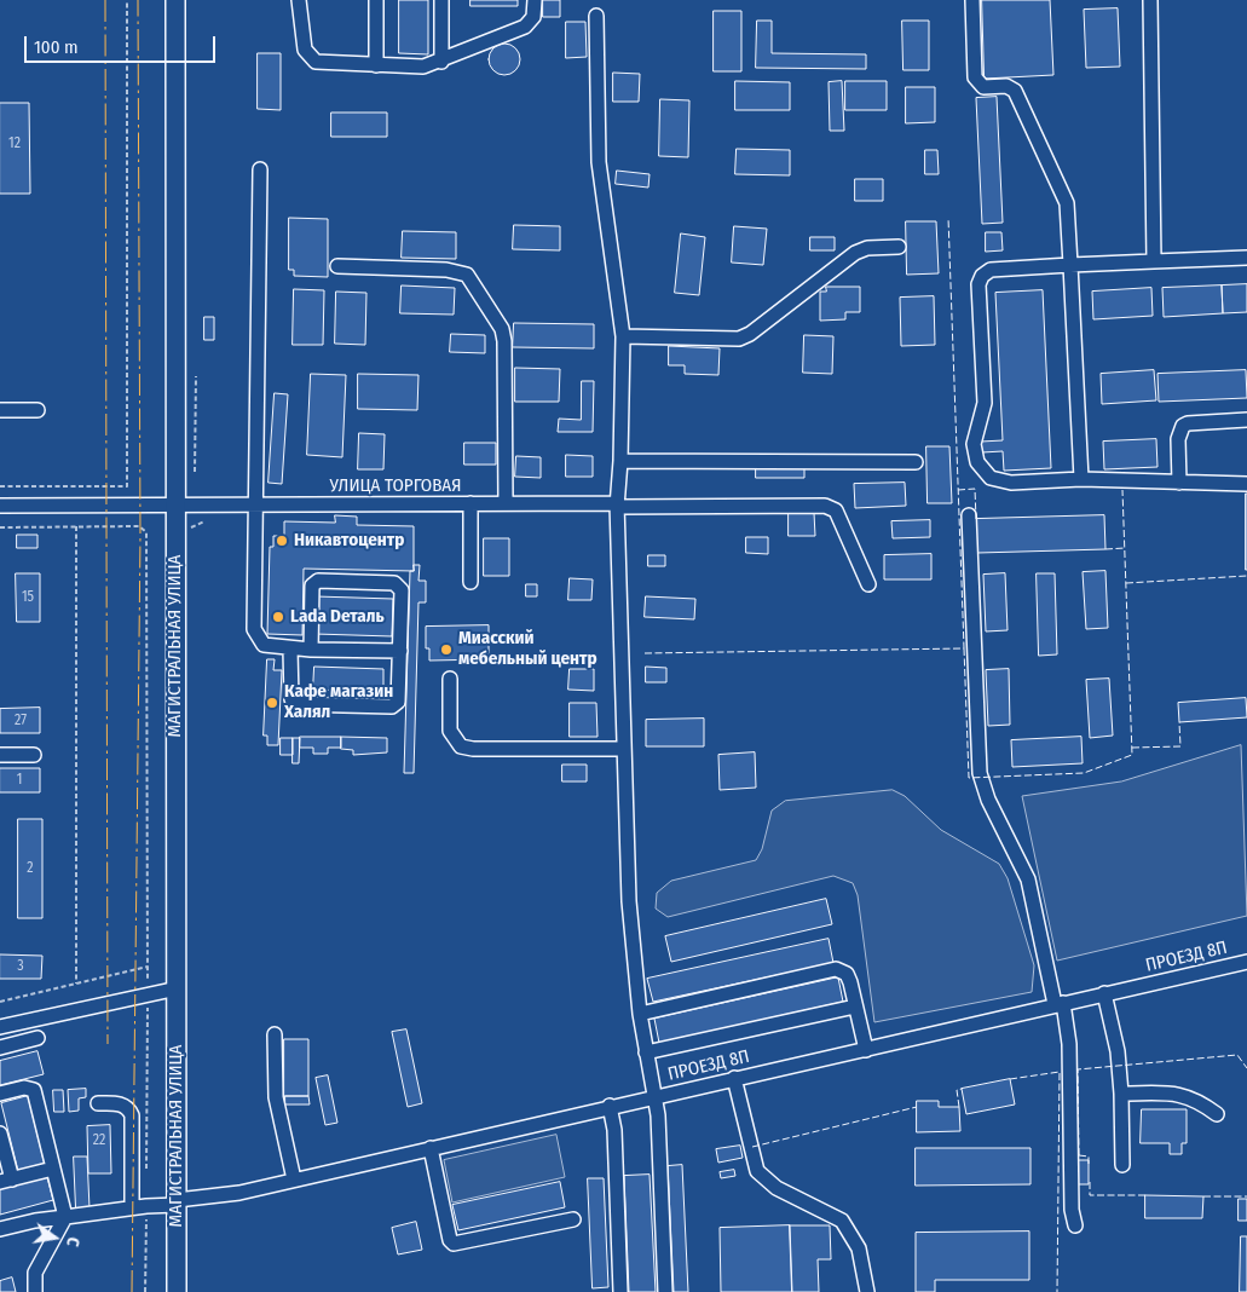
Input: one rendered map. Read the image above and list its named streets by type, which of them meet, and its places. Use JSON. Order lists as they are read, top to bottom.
{
  "streets": {
    "main road": ["МАГИСТРАЛЬНАЯ УЛИЦА"],
    "street": ["УЛИЦА ТОРГОВАЯ", "ПРОЕЗД 8П"]
  },
  "crossings": [
    ["УЛИЦА ТОРГОВАЯ", "МАГИСТРАЛЬНАЯ УЛИЦА"],
    ["МАГИСТРАЛЬНАЯ УЛИЦА", "ПРОЕЗД 8П"]
  ],
  "places": [
    "Никавтоцентр",
    "Lada Dеталь",
    "Миасский мебельный центр",
    "Кафе магазин Халял"
  ],
  "house_numbers": [
    "12",
    "15",
    "27",
    "1",
    "2",
    "3",
    "22"
  ],
  "scale_bar": "100 m",
  "north": "right"
}
